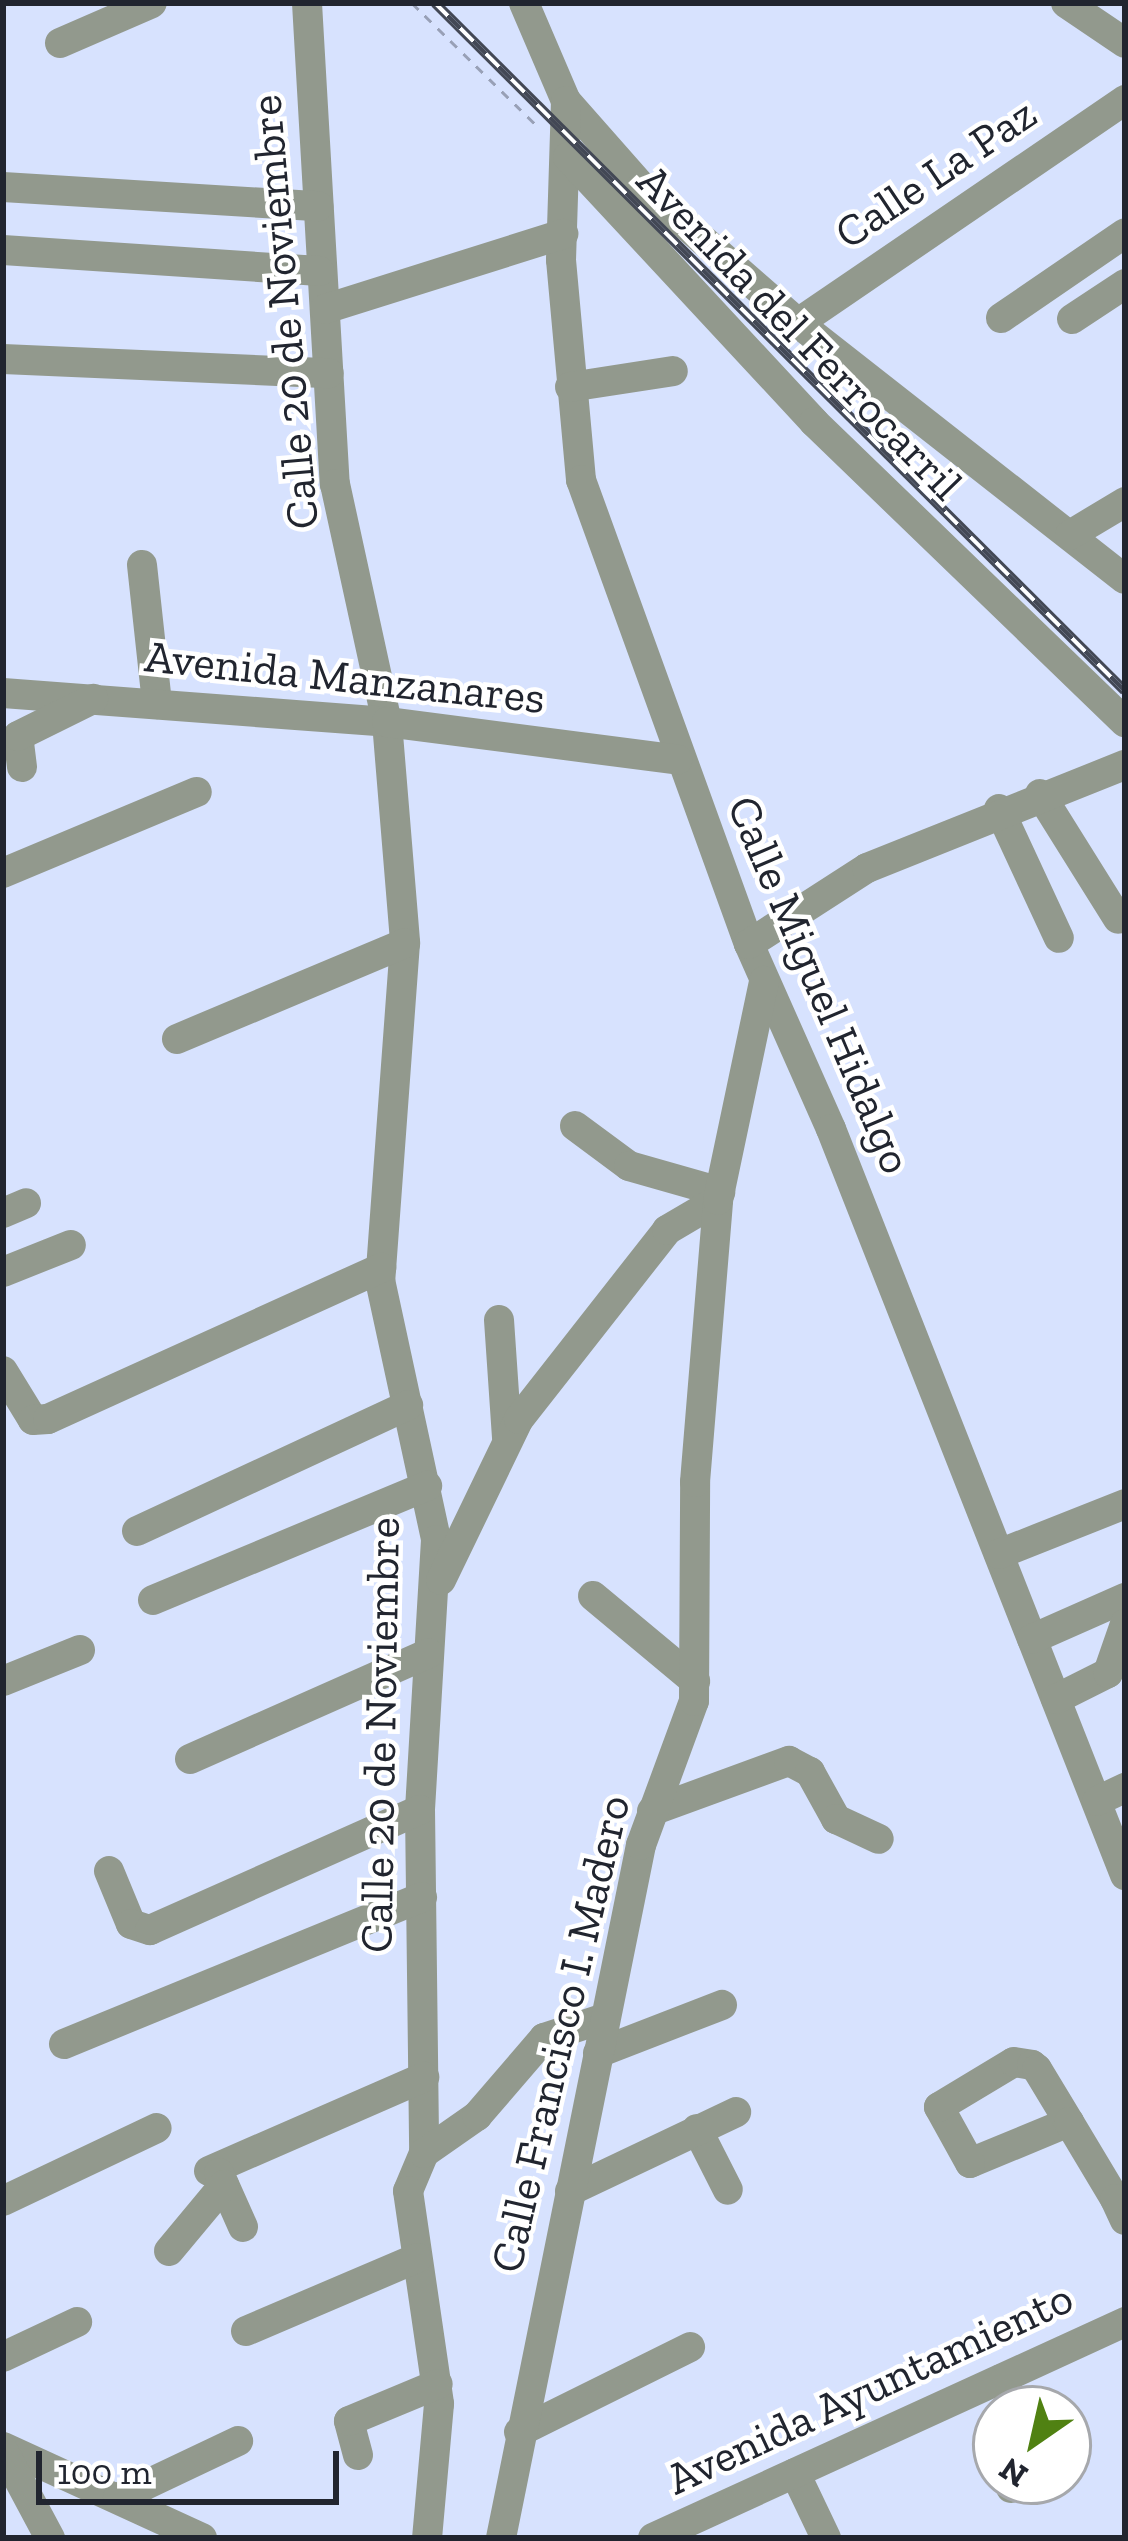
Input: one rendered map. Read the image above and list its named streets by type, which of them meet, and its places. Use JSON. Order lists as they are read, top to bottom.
{
  "streets": {
    "street": [
      "Calle La Paz",
      "Calle 20 de Noviembre",
      "Avenida del Ferrocarril",
      "Avenida Manzanares",
      "Calle Miguel Hidalgo",
      "Calle Francisco I. Madero",
      "Avenida Ayuntamiento"
    ]
  },
  "crossings": [
    ["Calle 20 de Noviembre", "Avenida Manzanares"],
    ["Avenida del Ferrocarril", "Calle Miguel Hidalgo"],
    ["Avenida Manzanares", "Calle Miguel Hidalgo"],
    ["Calle Miguel Hidalgo", "Calle Francisco I. Madero"]
  ],
  "scale_bar": "100 m",
  "north": "bottom left"
}
